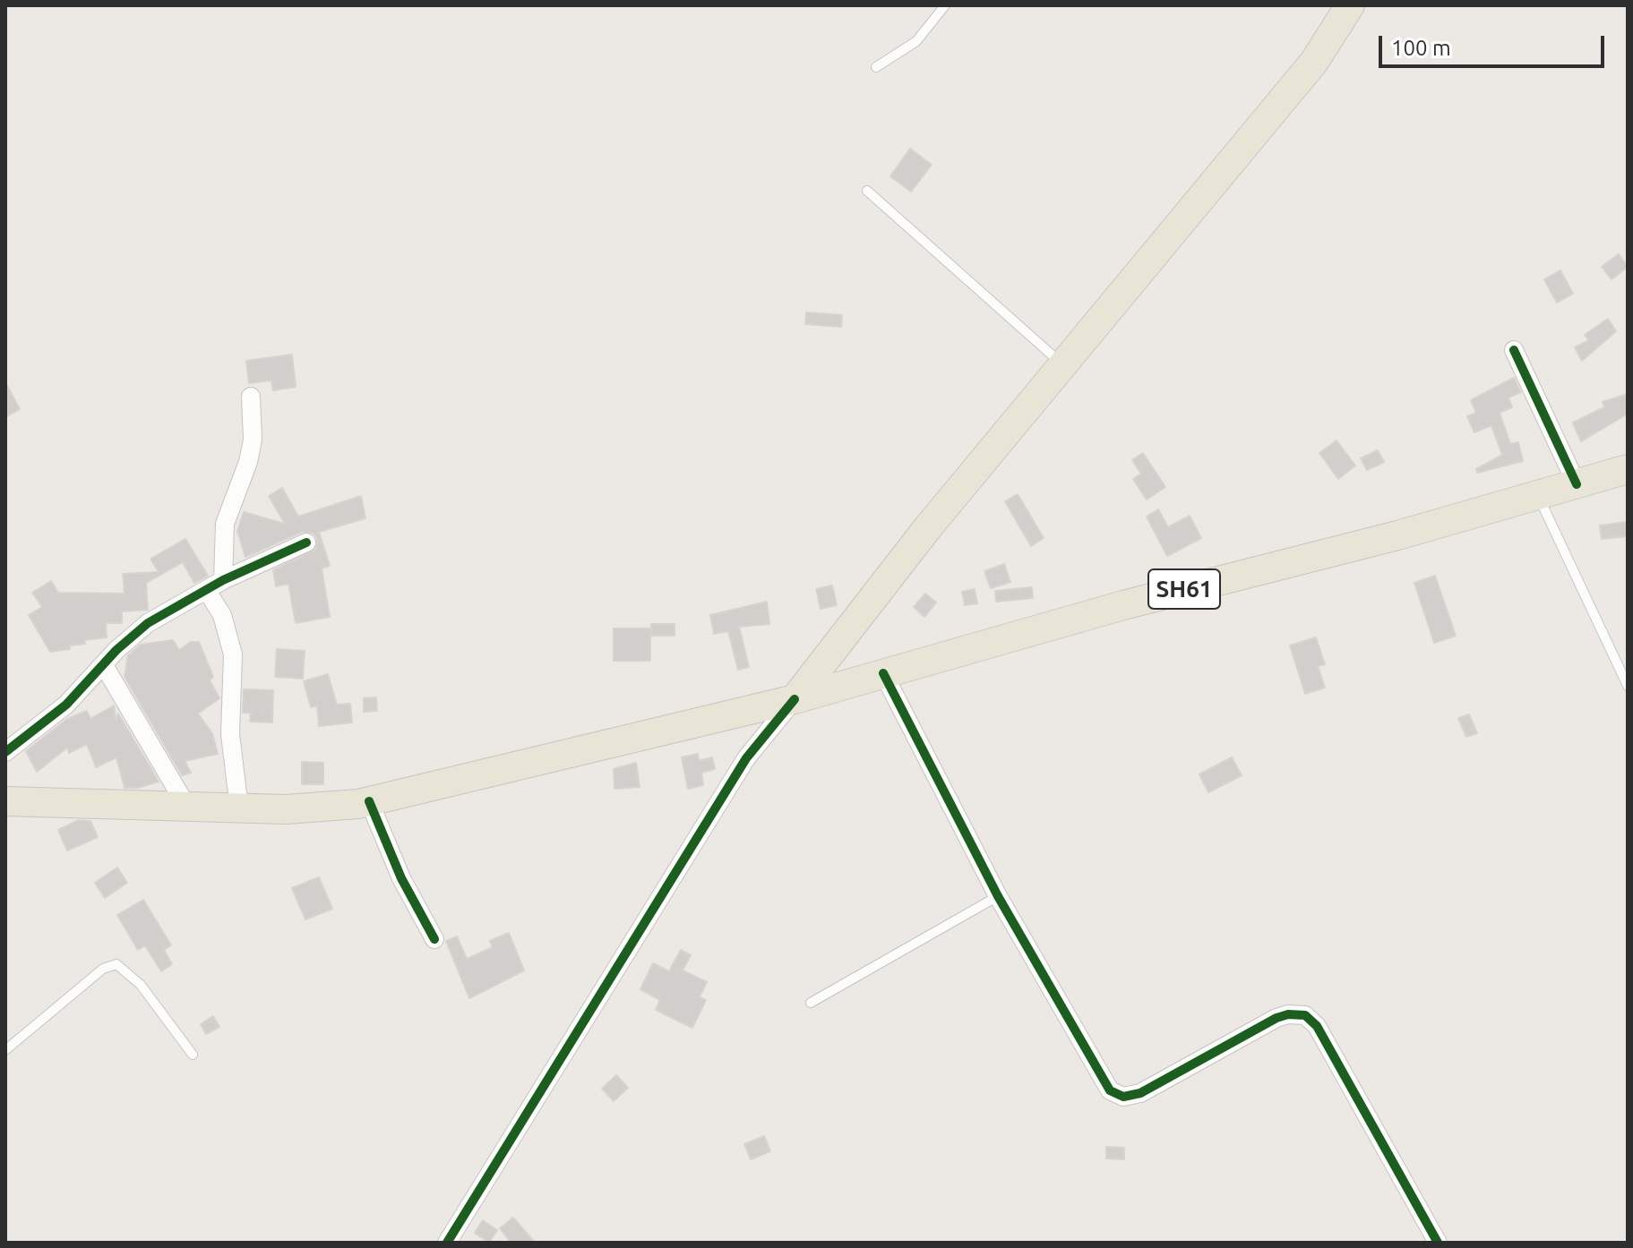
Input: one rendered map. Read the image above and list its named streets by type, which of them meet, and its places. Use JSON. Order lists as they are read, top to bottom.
{
  "streets": {
    "main road": ["SH61"]
  },
  "scale_bar": "100 m"
}
